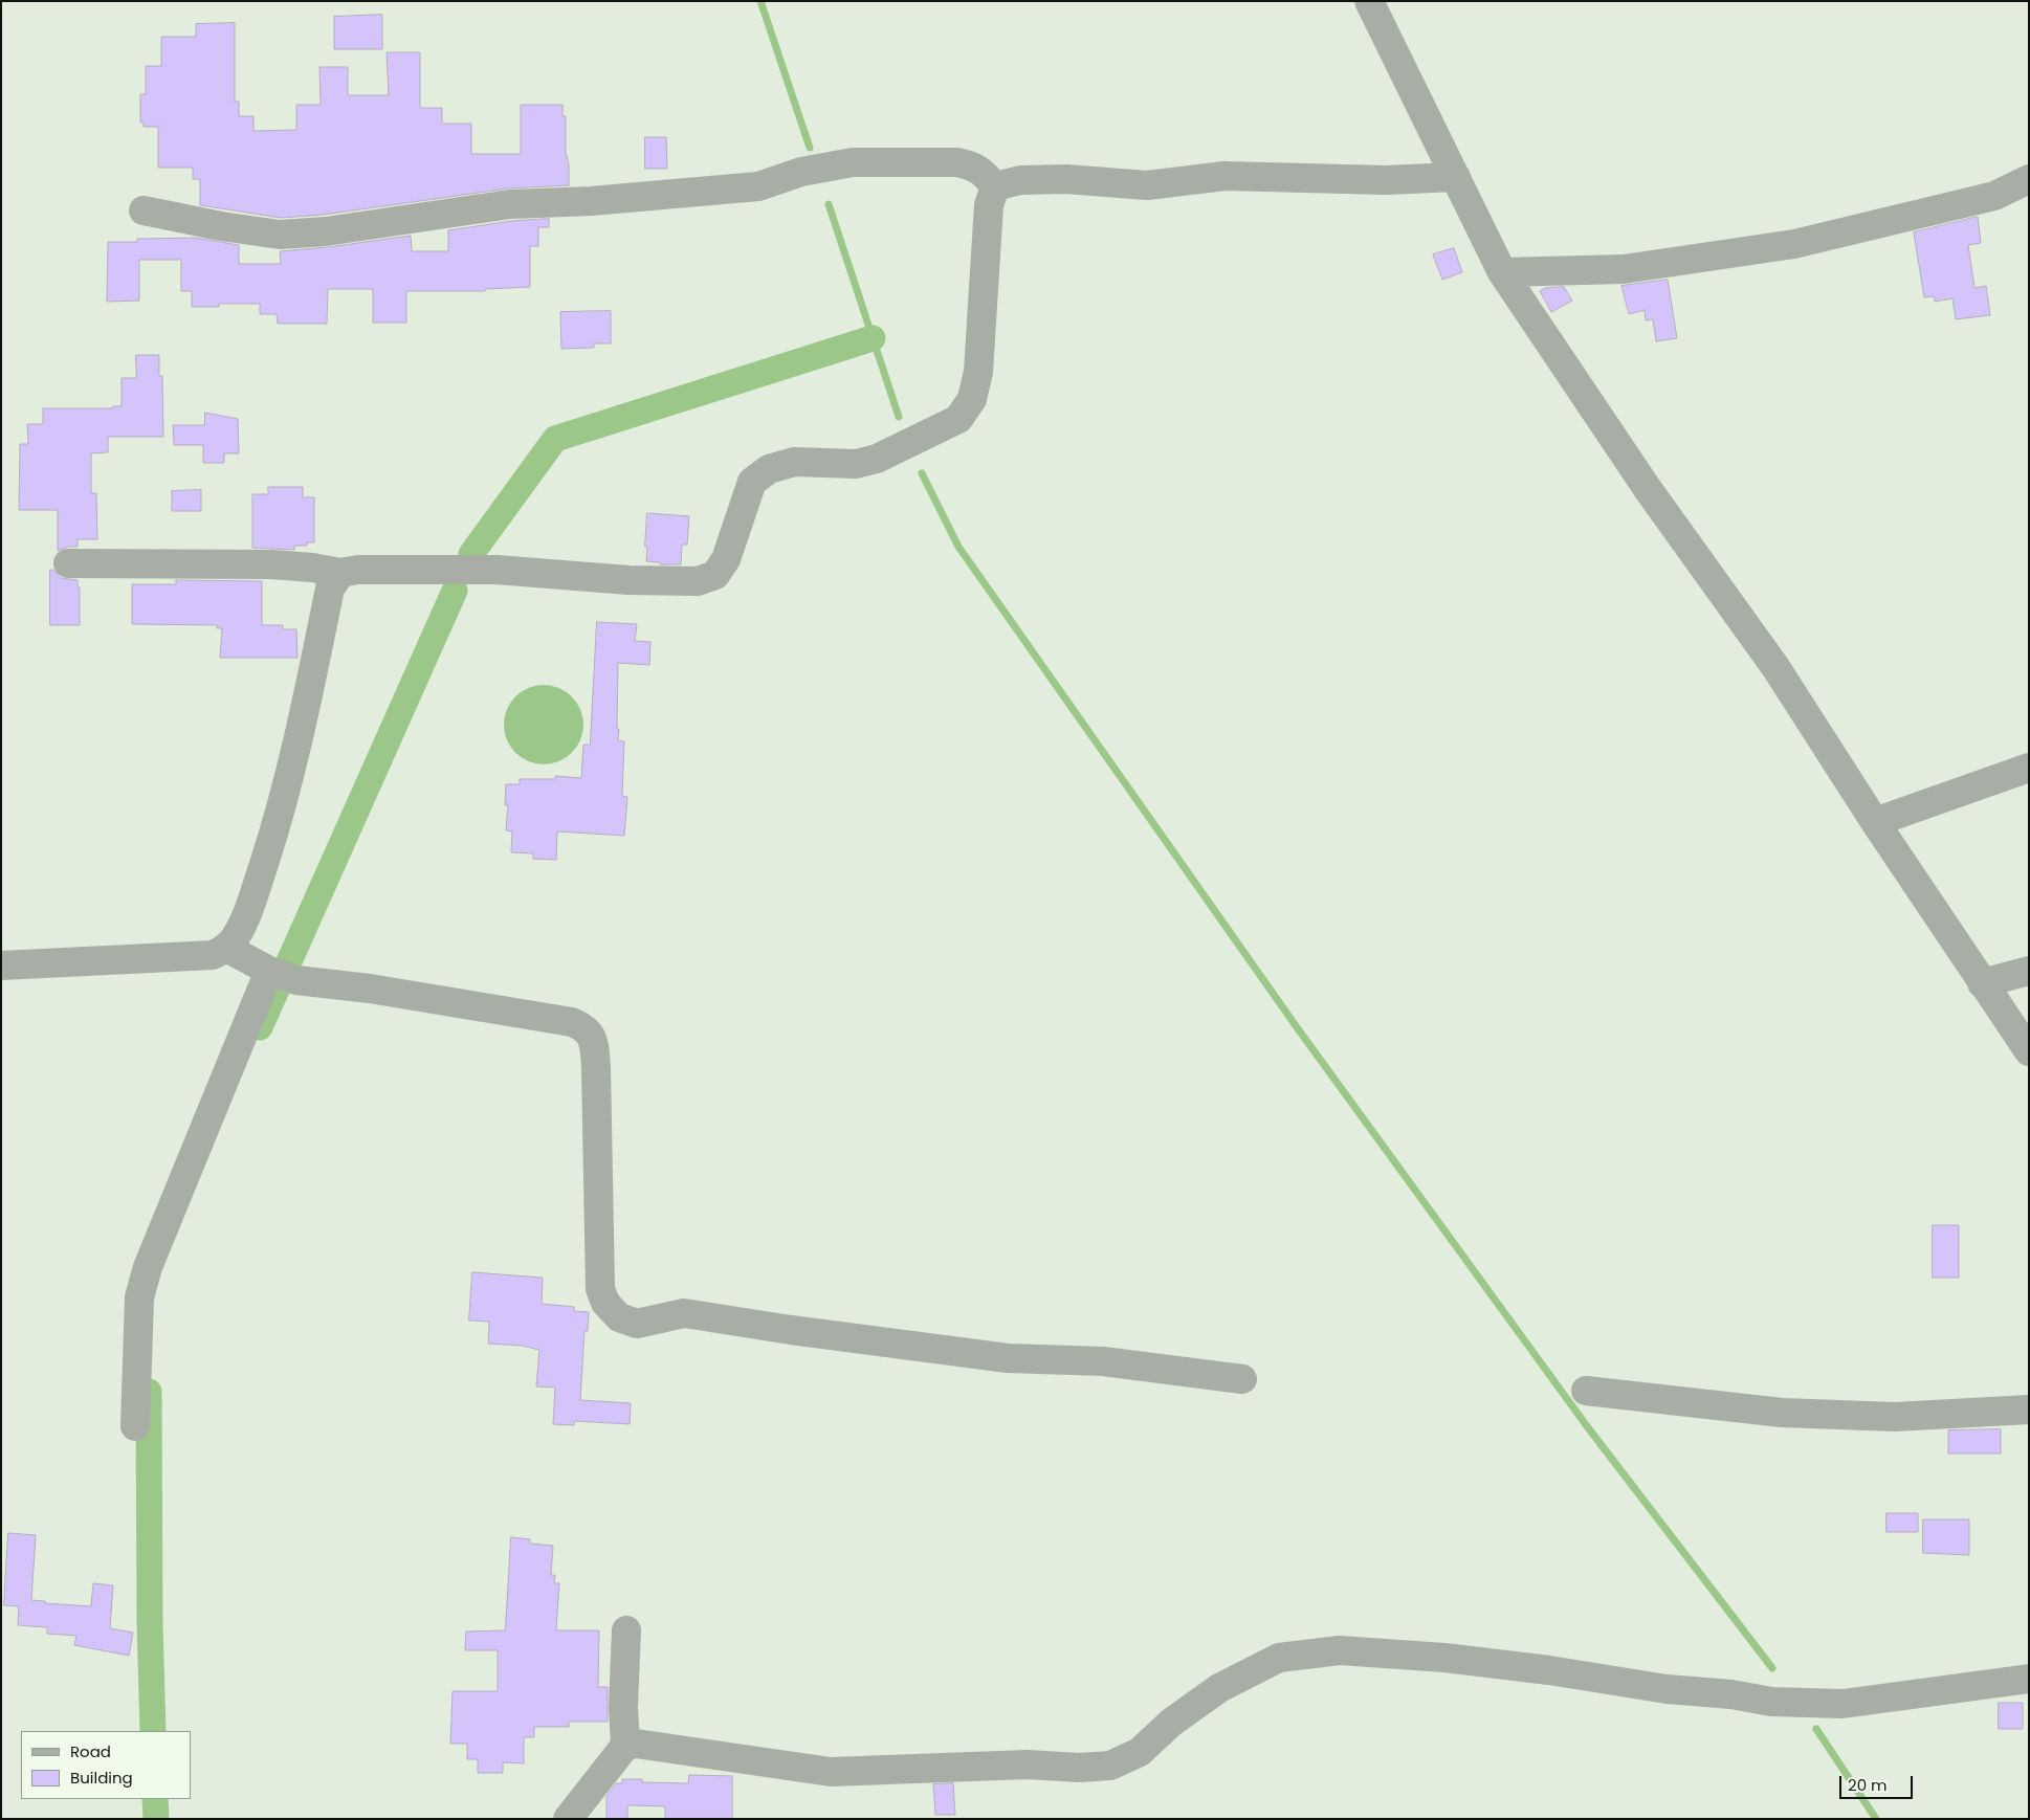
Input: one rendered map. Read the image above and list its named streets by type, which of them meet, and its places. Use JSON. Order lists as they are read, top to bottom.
{
  "legend": ["Road", "Building"],
  "scale_bar": "20 m"
}
